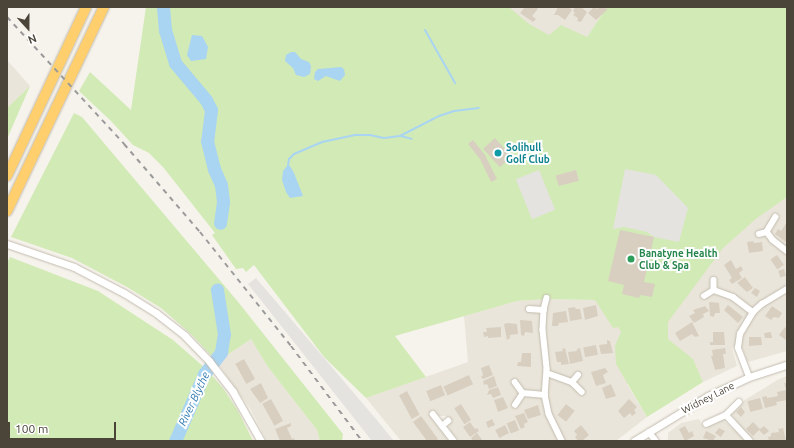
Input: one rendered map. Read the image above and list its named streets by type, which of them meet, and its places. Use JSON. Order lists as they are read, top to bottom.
{
  "streets": {
    "street": ["Widney Lane"]
  },
  "water": ["River Blythe"],
  "places": ["Solihull Golf Club", "Banatyne Health Club & Spa"],
  "scale_bar": "100 m",
  "north": "bottom"
}
